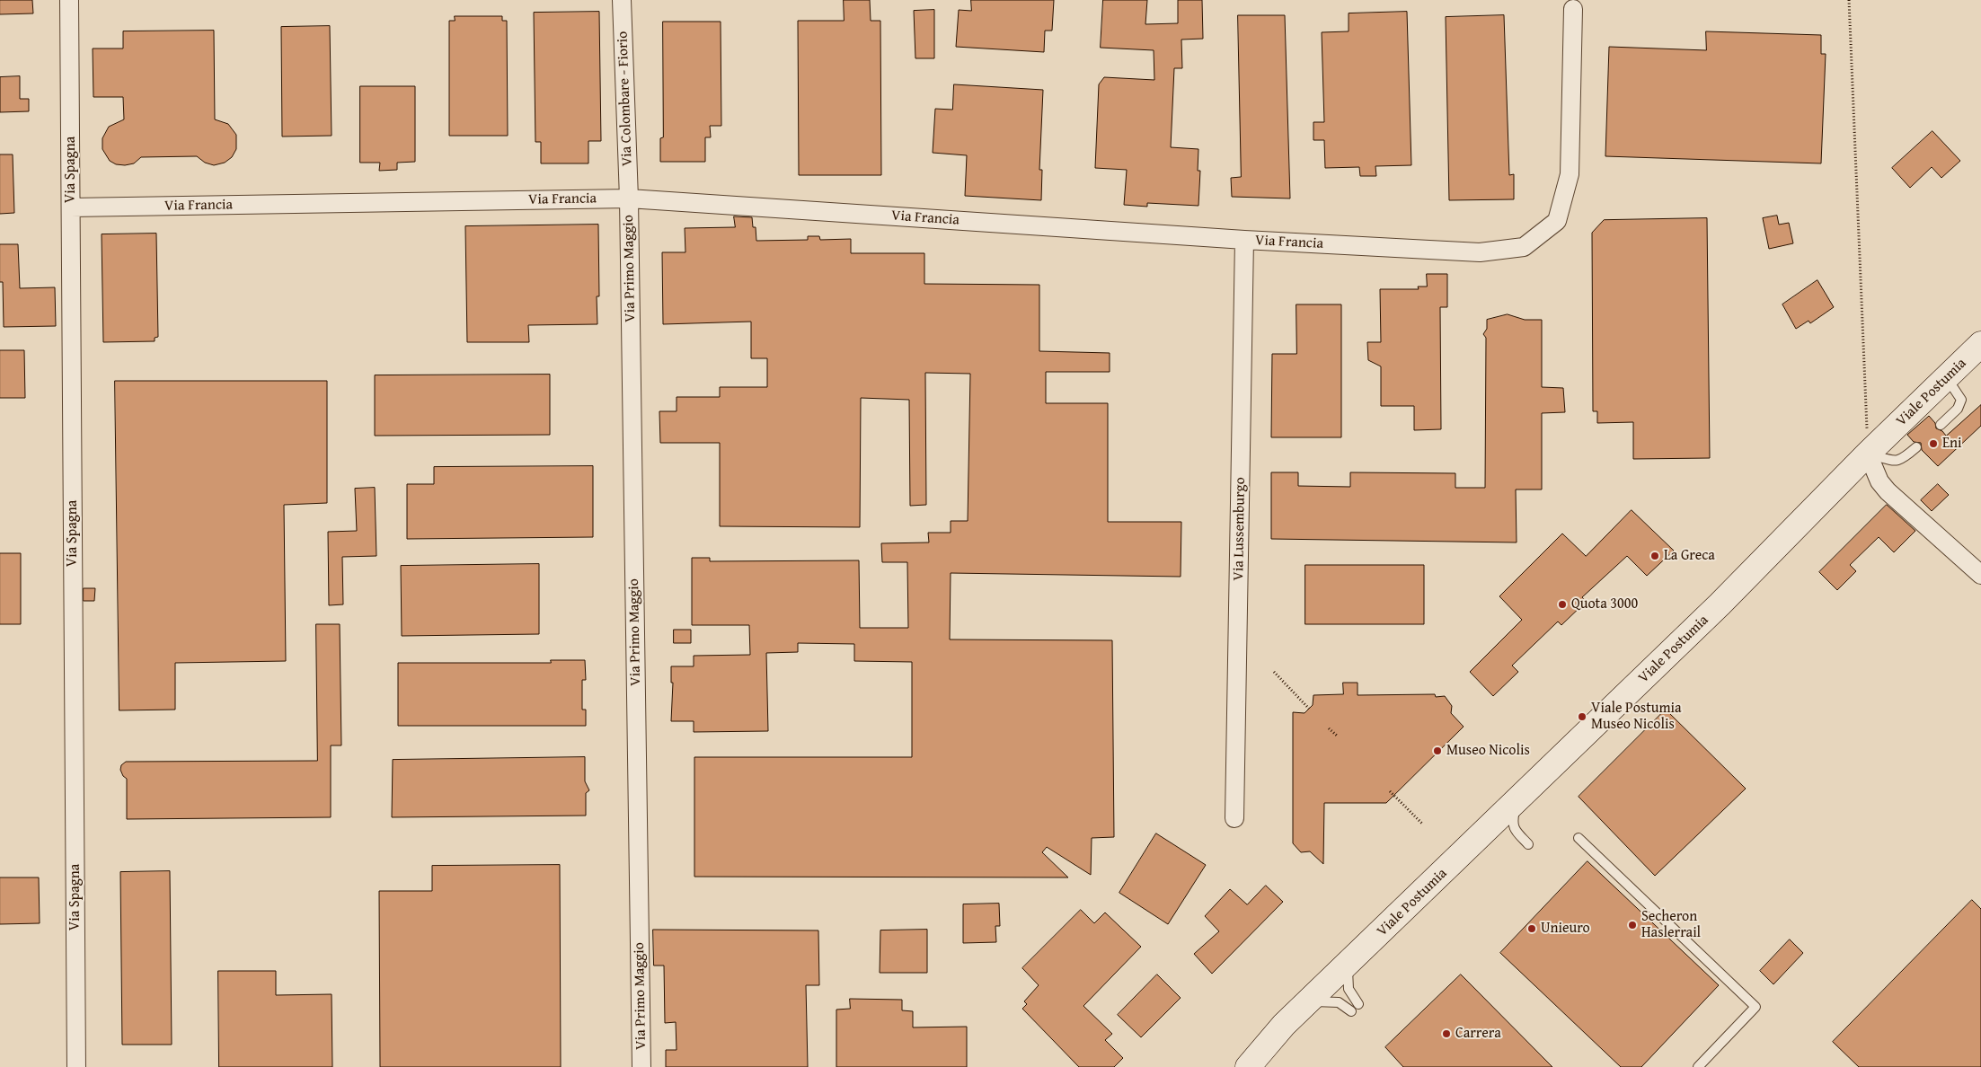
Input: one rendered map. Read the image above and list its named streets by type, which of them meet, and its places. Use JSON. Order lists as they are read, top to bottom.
{
  "streets": {
    "main road": ["Viale Postumia"],
    "street": [
      "Via Colombare - Fiorio",
      "Via Spagna",
      "Via Francia",
      "Via Primo Maggio",
      "Via Lussemburgo"
    ]
  },
  "crossings": [
    ["Via Colombare - Fiorio", "Via Francia"],
    ["Via Colombare - Fiorio", "Via Primo Maggio"],
    ["Via Spagna", "Via Francia"],
    ["Via Francia", "Via Primo Maggio"],
    ["Via Francia", "Via Lussemburgo"]
  ],
  "places": [
    "Eni",
    "La Greca",
    "Quota 3000",
    "Viale Postumia Museo Nicolis",
    "Museo Nicolis",
    "Secheron Haslerrail",
    "Unieuro",
    "Carrera"
  ]
}
